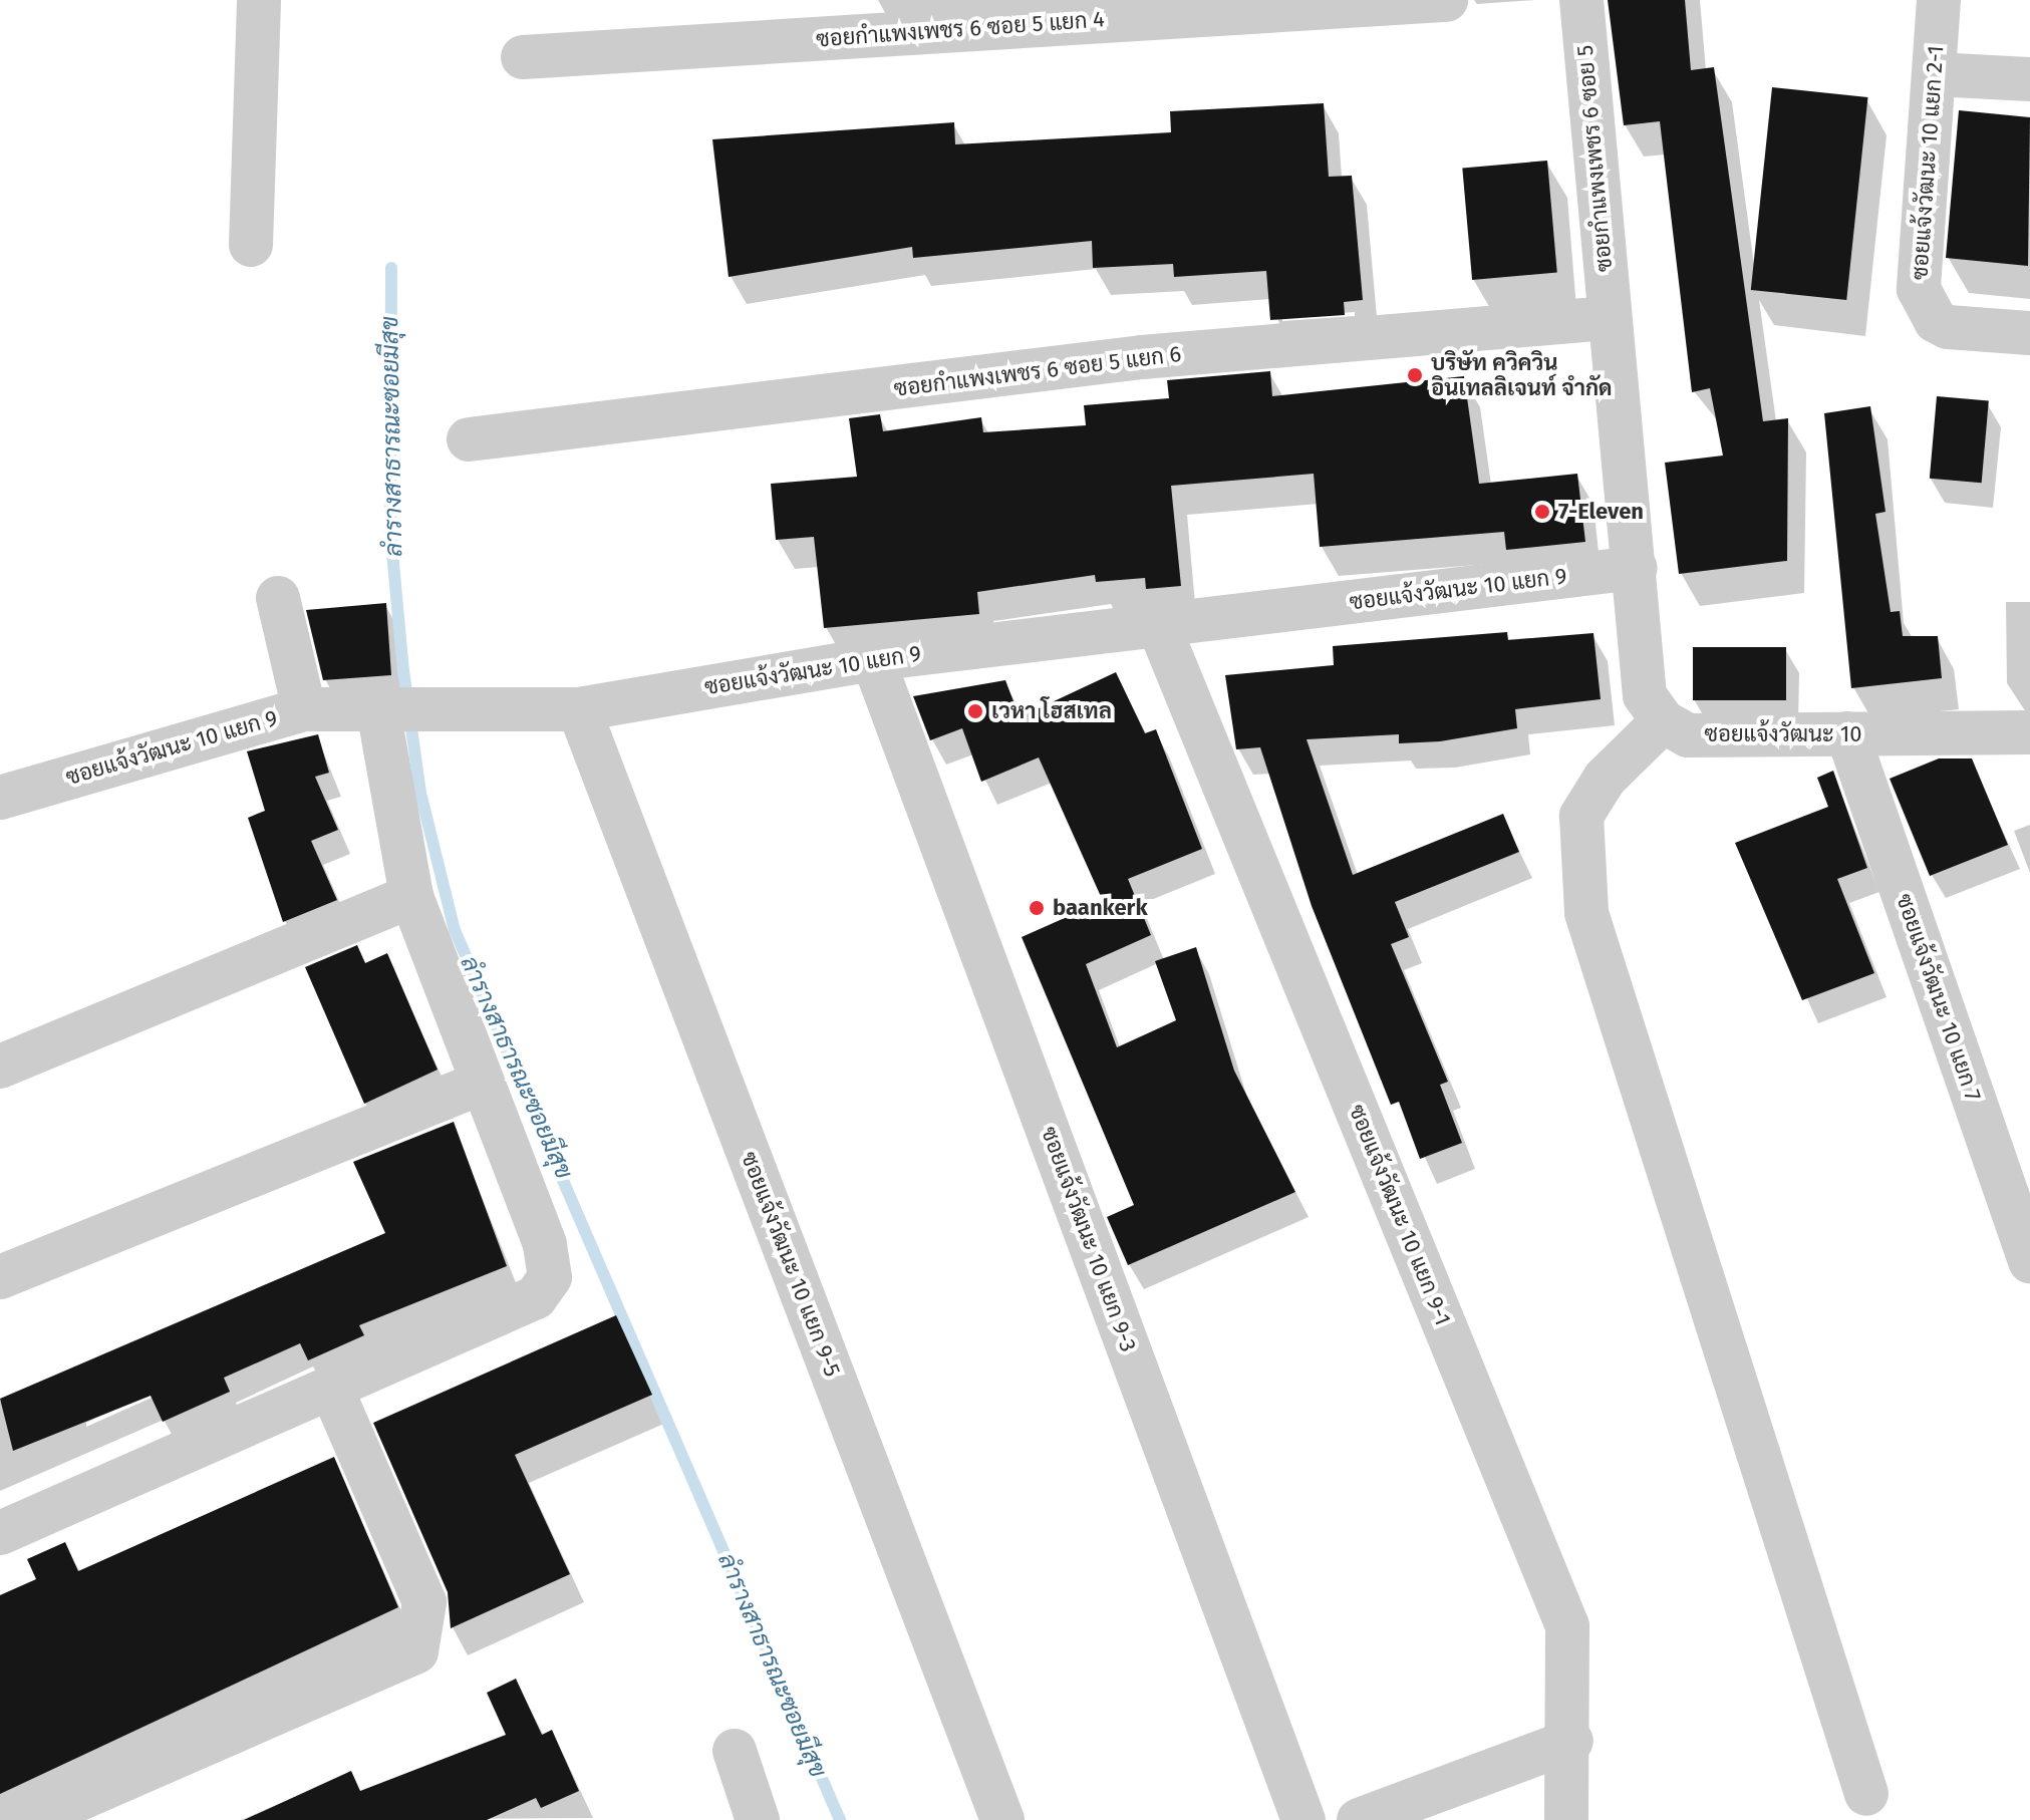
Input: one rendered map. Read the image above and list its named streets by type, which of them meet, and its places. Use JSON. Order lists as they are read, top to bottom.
{
  "streets": {
    "street": [
      "ซอยกำแพงเพชร 6 ซอย 5 แยก 4",
      "ซอยกำแพงเพชร 6 ซอย 5",
      "ซอยแจ้งวัฒนะ 10 แยก 2-1",
      "ซอยกำแพงเพชร 6 ซอย 5 แยก 6",
      "ซอยแจ้งวัฒนะ 10 แยก 9",
      "ซอยแจ้งวัฒนะ 10",
      "ซอยแจ้งวัฒนะ 10 แยก 7",
      "ซอยแจ้งวัฒนะ 10 แยก 9-1",
      "ซอยแจ้งวัฒนะ 10 แยก 9-3",
      "ซอยแจ้งวัฒนะ 10 แยก 9-5"
    ]
  },
  "crossings": [
    ["ซอยกำแพงเพชร 6 ซอย 5", "ซอยกำแพงเพชร 6 ซอย 5 แยก 6"],
    ["ซอยแจ้งวัฒนะ 10 แยก 9", "ซอยแจ้งวัฒนะ 10 แยก 9-1"],
    ["ซอยแจ้งวัฒนะ 10 แยก 9", "ซอยแจ้งวัฒนะ 10 แยก 9-3"],
    ["ซอยแจ้งวัฒนะ 10 แยก 9", "ซอยแจ้งวัฒนะ 10 แยก 9-5"],
    ["ซอยแจ้งวัฒนะ 10", "ซอยแจ้งวัฒนะ 10 แยก 7"]
  ],
  "water": ["ลำรางสาธารณะซอยมีสุข"],
  "places": [
    "บริษัท ควิควิน อินเทลลิเจนท์ จำกัด",
    "7-Eleven",
    "เวหา โฮสเทล",
    "baankerk"
  ]
}
